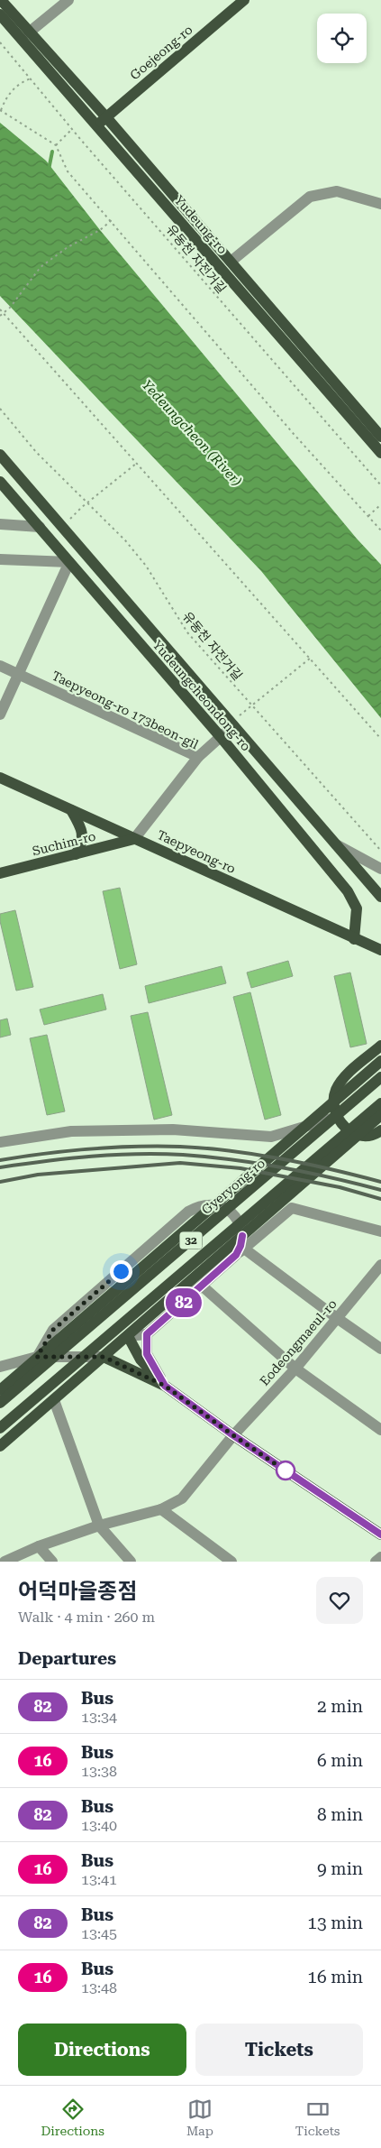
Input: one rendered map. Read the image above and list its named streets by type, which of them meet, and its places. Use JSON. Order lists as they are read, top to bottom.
{
  "streets": {
    "main road": [
      "Goejeong-ro",
      "Yudeung-ro",
      "Yudeungcheondong-ro",
      "Suchim-ro",
      "Taepyeong-ro",
      "Gyeryong-ro",
      "32"
    ],
    "street": ["Taepyeong-ro 173beon-gil", "Eodeongmaeul-ro"],
    "path": ["유동천 자전거길"]
  },
  "crossings": [
    ["Goejeong-ro", "Yudeung-ro"],
    ["Yudeungcheondong-ro", "Taepyeong-ro"],
    ["Taepyeong-ro 173beon-gil", "Suchim-ro"],
    ["Taepyeong-ro 173beon-gil", "Taepyeong-ro"],
    ["Suchim-ro", "Taepyeong-ro"]
  ],
  "water": ["Yedeungcheon (River)"],
  "lines": ["bus line 82"],
  "page": {
    "on_map": "82",
    "heading": [
      ["어덕마을종점", "Walk · 4 min · 260 m"],
      "Departures"
    ],
    "list": [
      {
        "mark": "82",
        "name": "Bus",
        "note": "13:34",
        "value": "2 min"
      },
      {
        "mark": "16",
        "name": "Bus",
        "note": "13:38",
        "value": "6 min"
      },
      {
        "mark": "82",
        "name": "Bus",
        "note": "13:40",
        "value": "8 min"
      },
      {
        "mark": "16",
        "name": "Bus",
        "note": "13:41",
        "value": "9 min"
      },
      {
        "mark": "82",
        "name": "Bus",
        "note": "13:45",
        "value": "13 min"
      },
      {
        "mark": "16",
        "name": "Bus",
        "note": "13:48",
        "value": "16 min"
      }
    ],
    "buttons": ["Directions", "Tickets"],
    "tabs": ["Directions", "Map", "Tickets"]
  }
}
